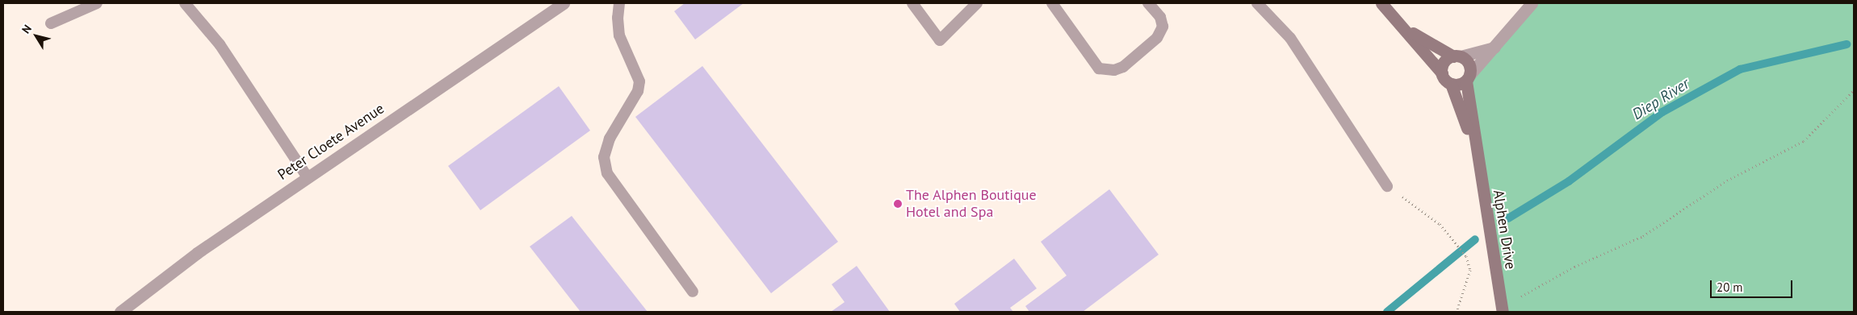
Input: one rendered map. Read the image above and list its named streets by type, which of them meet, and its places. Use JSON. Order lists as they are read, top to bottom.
{
  "streets": {
    "street": ["Peter Cloete Avenue", "Alphen Drive"]
  },
  "water": ["Diep River"],
  "places": ["The Alphen Boutique Hotel and Spa"],
  "scale_bar": "20 m",
  "north": "top left"
}
